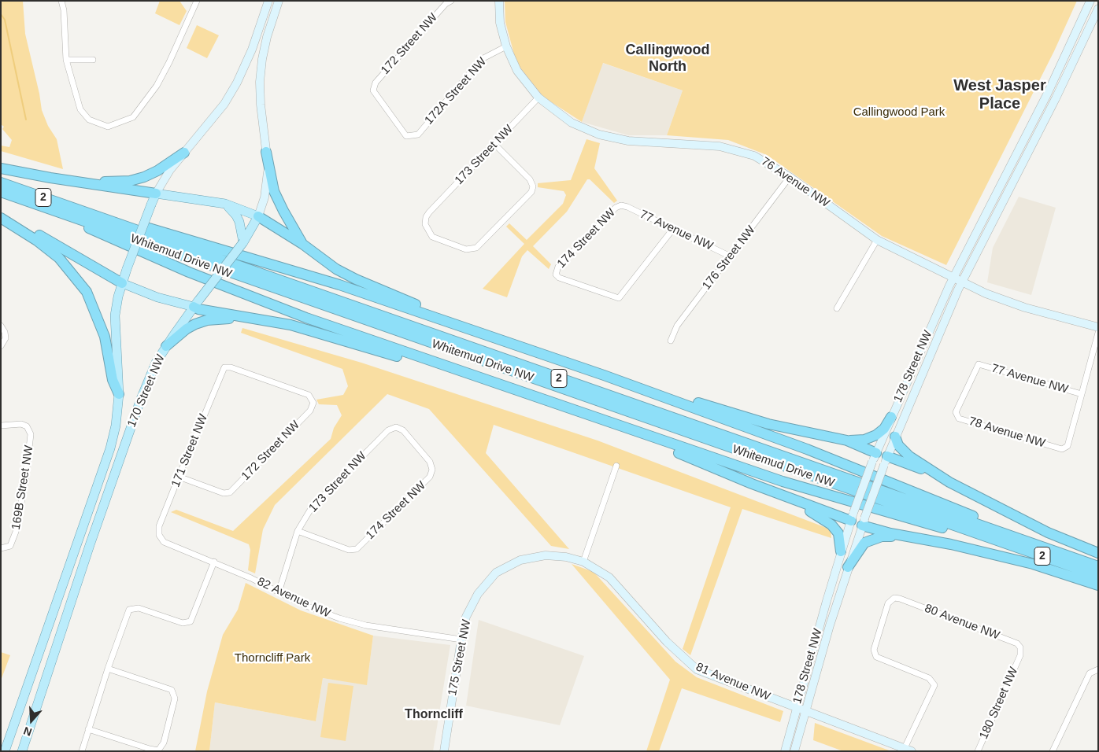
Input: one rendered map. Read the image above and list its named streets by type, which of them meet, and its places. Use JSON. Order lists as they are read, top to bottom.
{
  "streets": {
    "highway": ["2", "Whitemud Drive NW"],
    "main road": [
      "76 Avenue NW",
      "178 Street NW",
      "170 Street NW",
      "175 Street NW",
      "81 Avenue NW"
    ],
    "street": [
      "172 Street NW",
      "172A Street NW",
      "173 Street NW",
      "77 Avenue NW",
      "174 Street NW",
      "176 Street NW",
      "78 Avenue NW",
      "171 Street NW",
      "169B Street NW",
      "82 Avenue NW",
      "80 Avenue NW",
      "180 Street NW"
    ]
  },
  "crossings": [
    ["172 Street NW", "172A Street NW"],
    ["172 Street NW", "171 Street NW"],
    ["172A Street NW", "76 Avenue NW"],
    ["173 Street NW", "76 Avenue NW"],
    ["173 Street NW", "174 Street NW"],
    ["173 Street NW", "82 Avenue NW"],
    ["76 Avenue NW", "176 Street NW"],
    ["76 Avenue NW", "178 Street NW"],
    ["77 Avenue NW", "174 Street NW"],
    ["77 Avenue NW", "176 Street NW"],
    ["77 Avenue NW", "78 Avenue NW"],
    ["178 Street NW", "81 Avenue NW"],
    ["171 Street NW", "82 Avenue NW"],
    ["82 Avenue NW", "175 Street NW"],
    ["80 Avenue NW", "81 Avenue NW"],
    ["80 Avenue NW", "180 Street NW"],
    ["175 Street NW", "81 Avenue NW"]
  ],
  "districts": ["Callingwood North", "West Jasper Place", "Thorncliff"],
  "parks": ["Callingwood Park", "Thorncliff Park"],
  "north": "bottom"
}
